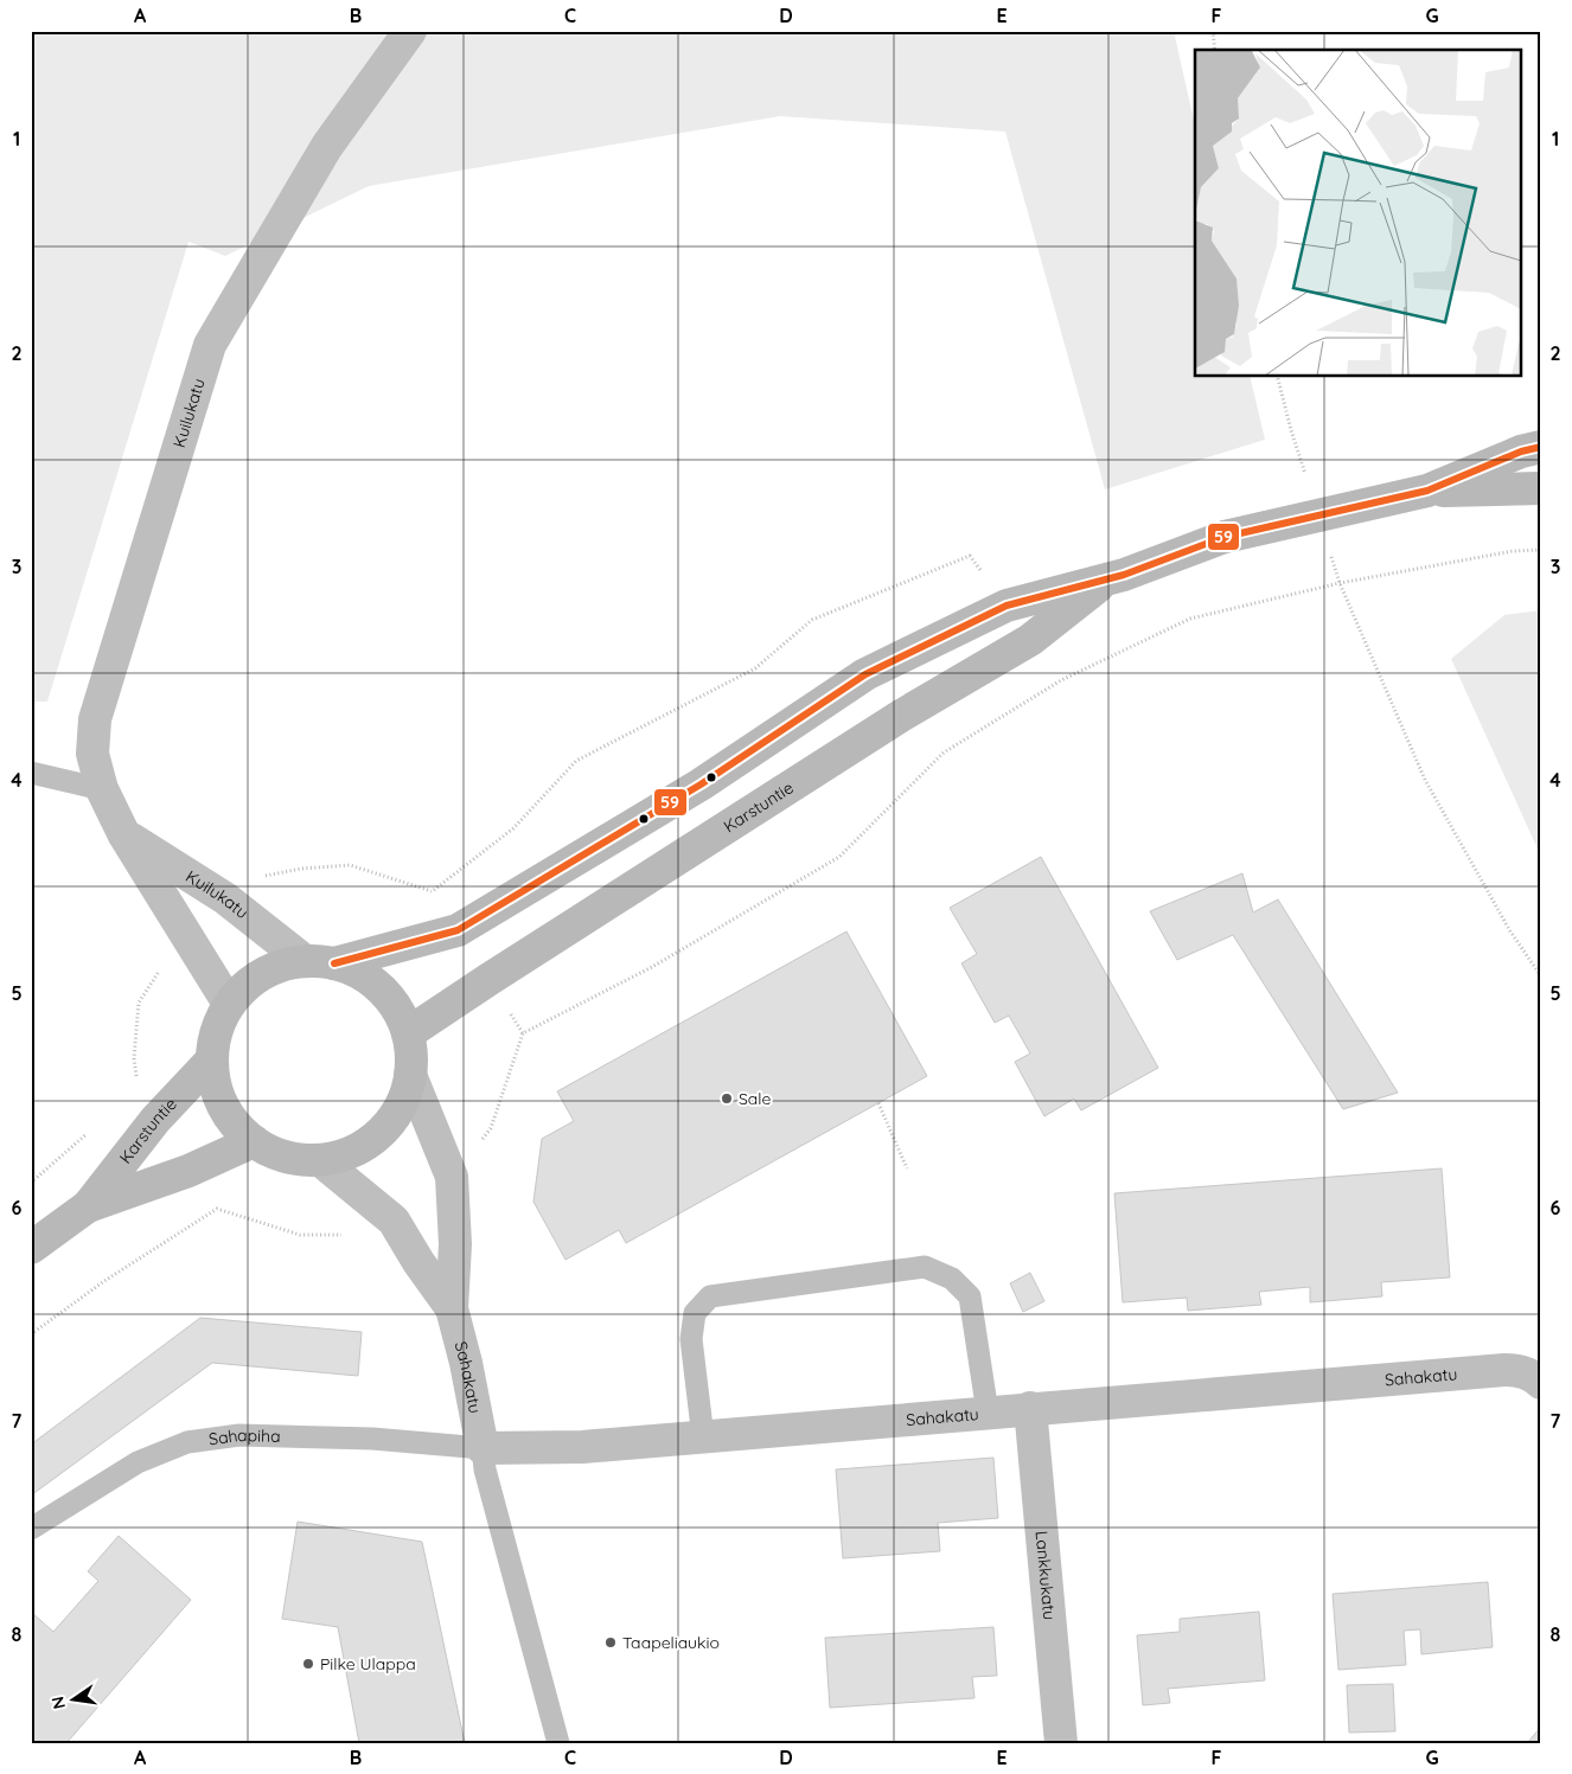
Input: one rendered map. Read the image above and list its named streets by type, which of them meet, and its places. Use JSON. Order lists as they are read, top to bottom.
{
  "streets": {
    "main road": ["Karstuntie"],
    "street": ["Kuilukatu", "Sahakatu", "Lankkukatu"],
    "lane": ["Sahapiha"]
  },
  "crossings": [
    ["Kuilukatu", "Karstuntie"],
    ["Kuilukatu", "Sahakatu"],
    ["Karstuntie", "Sahakatu"],
    ["Sahakatu", "Sahapiha"],
    ["Sahakatu", "Lankkukatu"]
  ],
  "places": ["Sale", "Taapeliaukio", "Pilke Ulappa"],
  "lines": ["transit line 59"],
  "north": "left",
  "grid": {
    "columns": [
      "A",
      "B",
      "C",
      "D",
      "E",
      "F",
      "G"
    ],
    "rows": [
      "1",
      "2",
      "3",
      "4",
      "5",
      "6",
      "7",
      "8"
    ]
  }
}
